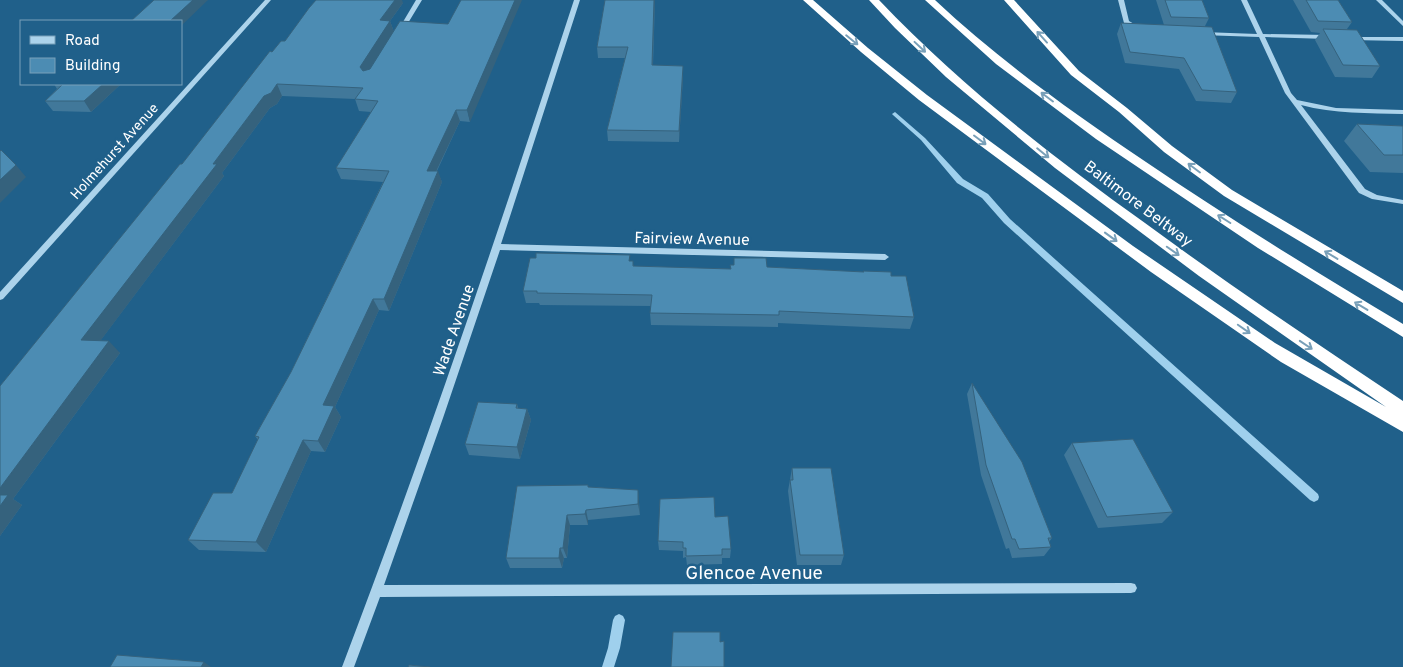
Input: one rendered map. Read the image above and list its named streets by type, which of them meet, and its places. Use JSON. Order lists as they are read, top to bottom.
{
  "streets": {
    "highway": ["Baltimore Beltway"],
    "street": [
      "Holmehurst Avenue",
      "Fairview Avenue",
      "Wade Avenue",
      "Glencoe Avenue"
    ]
  },
  "crossings": [
    ["Fairview Avenue", "Wade Avenue"],
    ["Wade Avenue", "Glencoe Avenue"]
  ],
  "legend": ["Road", "Building"]
}
